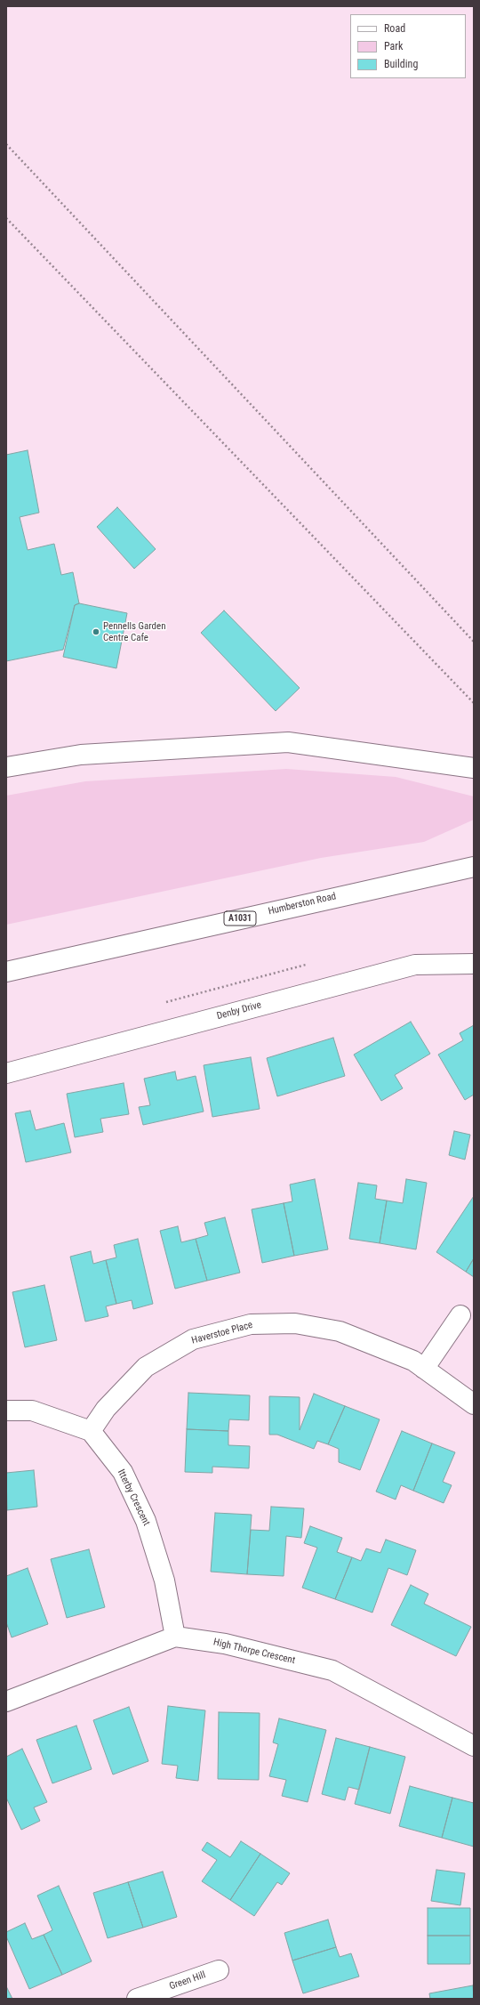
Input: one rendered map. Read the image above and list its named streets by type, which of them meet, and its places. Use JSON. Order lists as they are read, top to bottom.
{
  "streets": {
    "street": [
      "Humberston Road",
      "A1031",
      "Denby Drive",
      "Haverstoe Place",
      "Itterby Crescent",
      "High Thorpe Crescent",
      "Green Hill"
    ]
  },
  "crossings": [
    ["Haverstoe Place", "Itterby Crescent"],
    ["Itterby Crescent", "High Thorpe Crescent"]
  ],
  "places": ["Pennells Garden Centre Cafe"],
  "legend": ["Road", "Park", "Building"]
}
